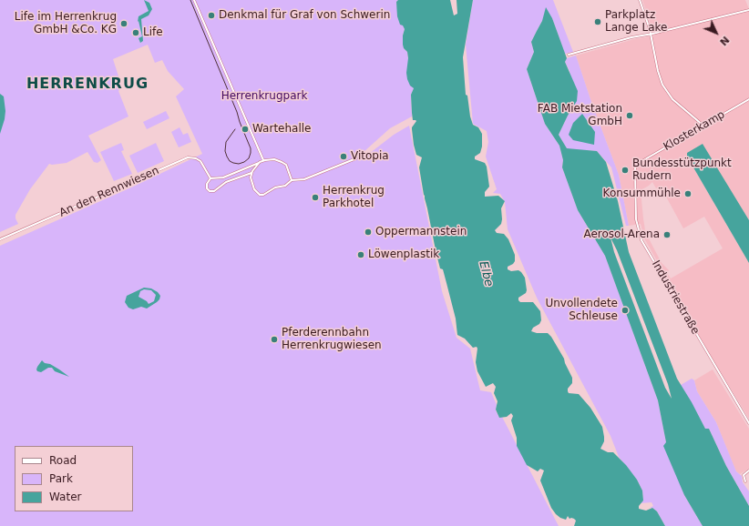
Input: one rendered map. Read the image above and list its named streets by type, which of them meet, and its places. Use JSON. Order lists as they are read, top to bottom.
{
  "streets": {
    "street": ["Klosterkamp", "An den Rennwiesen", "Industriestraße"]
  },
  "crossings": [
    ["Klosterkamp", "Industriestraße"]
  ],
  "districts": ["HERRENKRUG"],
  "water": ["Elbe"],
  "parks": ["Herrenkrugpark"],
  "places": [
    "Denkmal für Graf von Schwerin",
    "Parkplatz Lange Lake",
    "Life im Herrenkrug GmbH &Co. KG",
    "Life",
    "FAB Mietstation GmbH",
    "Wartehalle",
    "Vitopia",
    "Bundesstützpunkt Rudern",
    "Konsummühle",
    "Herrenkrug Parkhotel",
    "Oppermannstein",
    "Aerosol-Arena",
    "Löwenplastik",
    "Unvollendete Schleuse",
    "Pferderennbahn Herrenkrugwiesen"
  ],
  "legend": ["Road", "Park", "Water"],
  "north": "bottom right"
}
